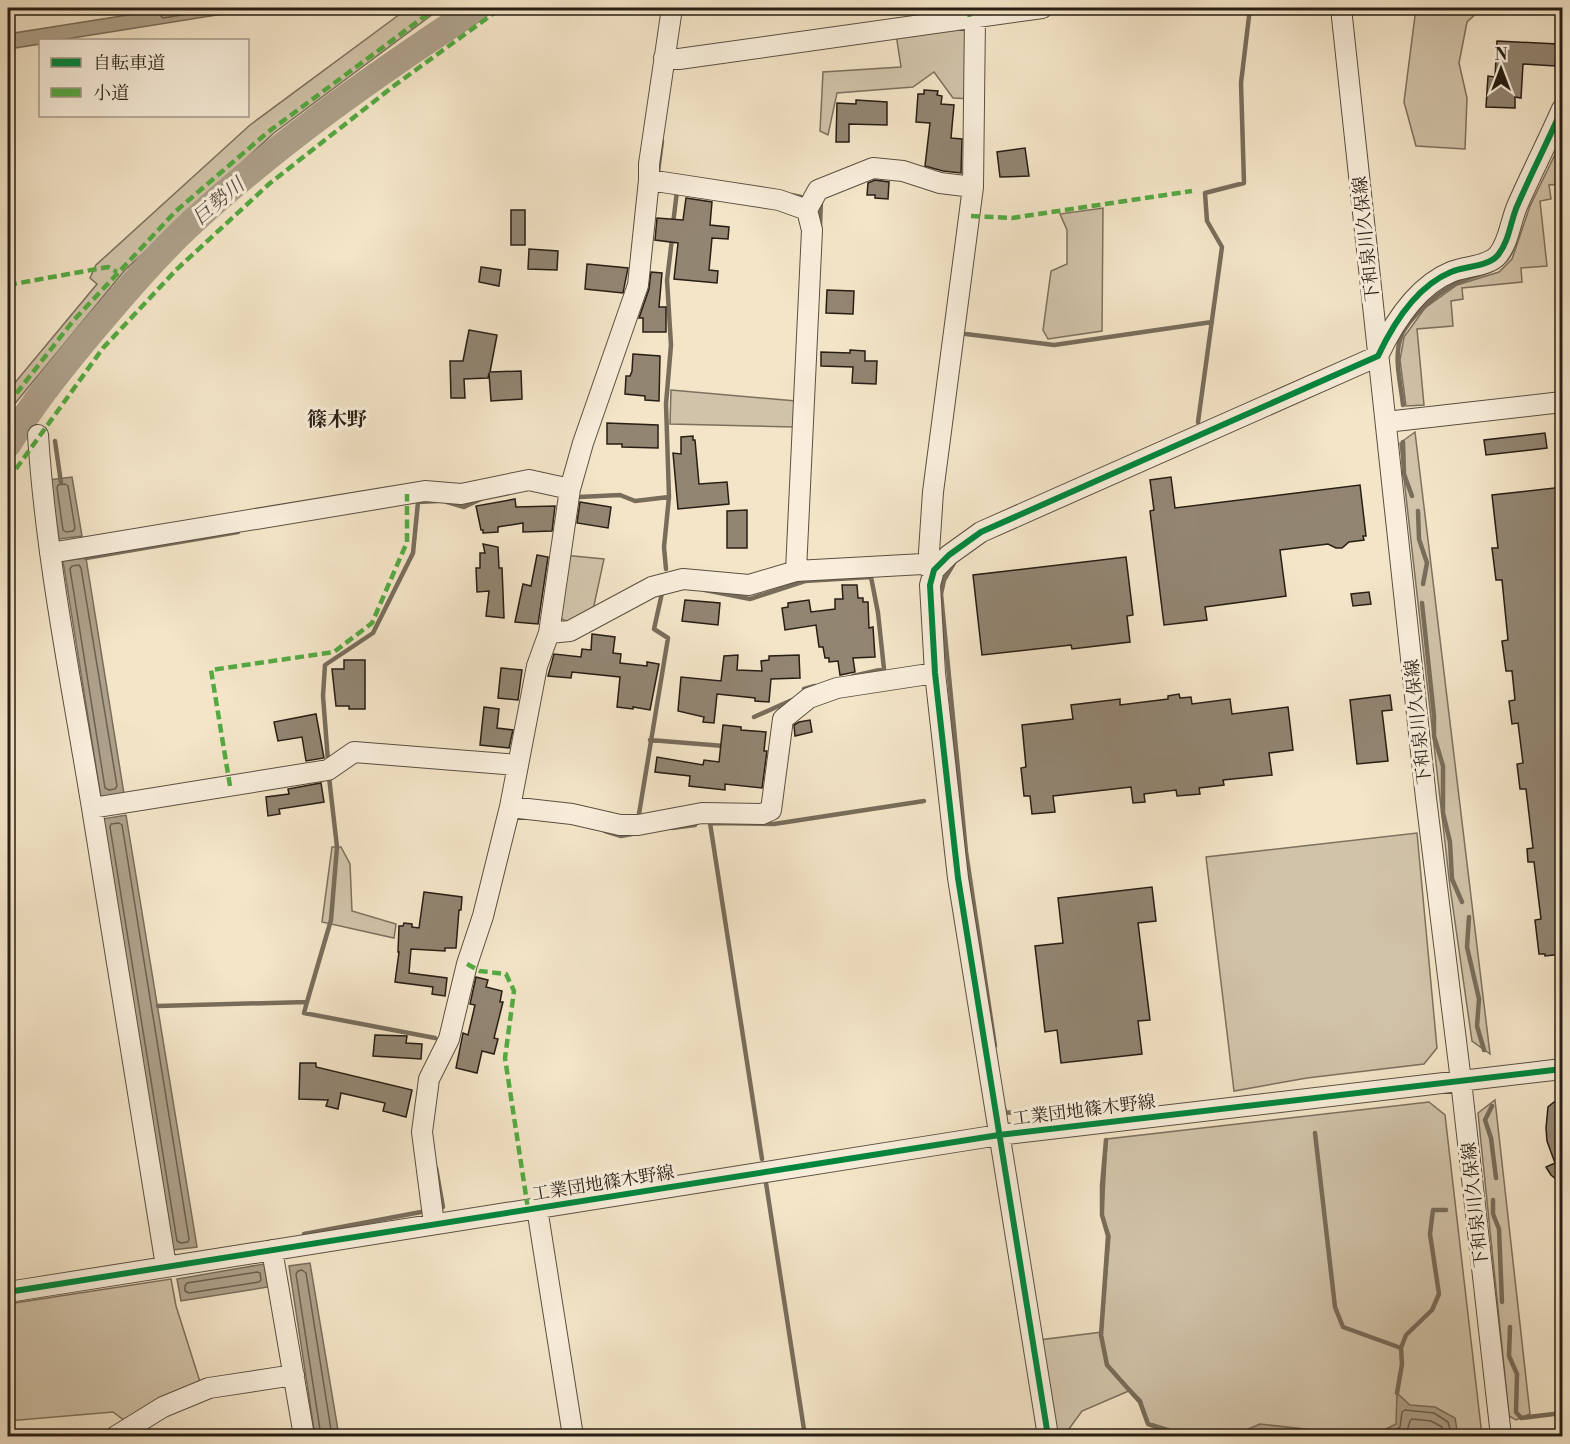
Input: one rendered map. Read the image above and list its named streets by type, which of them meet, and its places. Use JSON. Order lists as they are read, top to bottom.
{
  "streets": {
    "street": ["下和泉川久保線", "工業団地篠木野線"]
  },
  "crossings": [
    ["下和泉川久保線", "工業団地篠木野線"]
  ],
  "districts": ["篠木野"],
  "water": ["巨勢川"],
  "legend": ["自転車道", "小道"],
  "north": "top"
}
